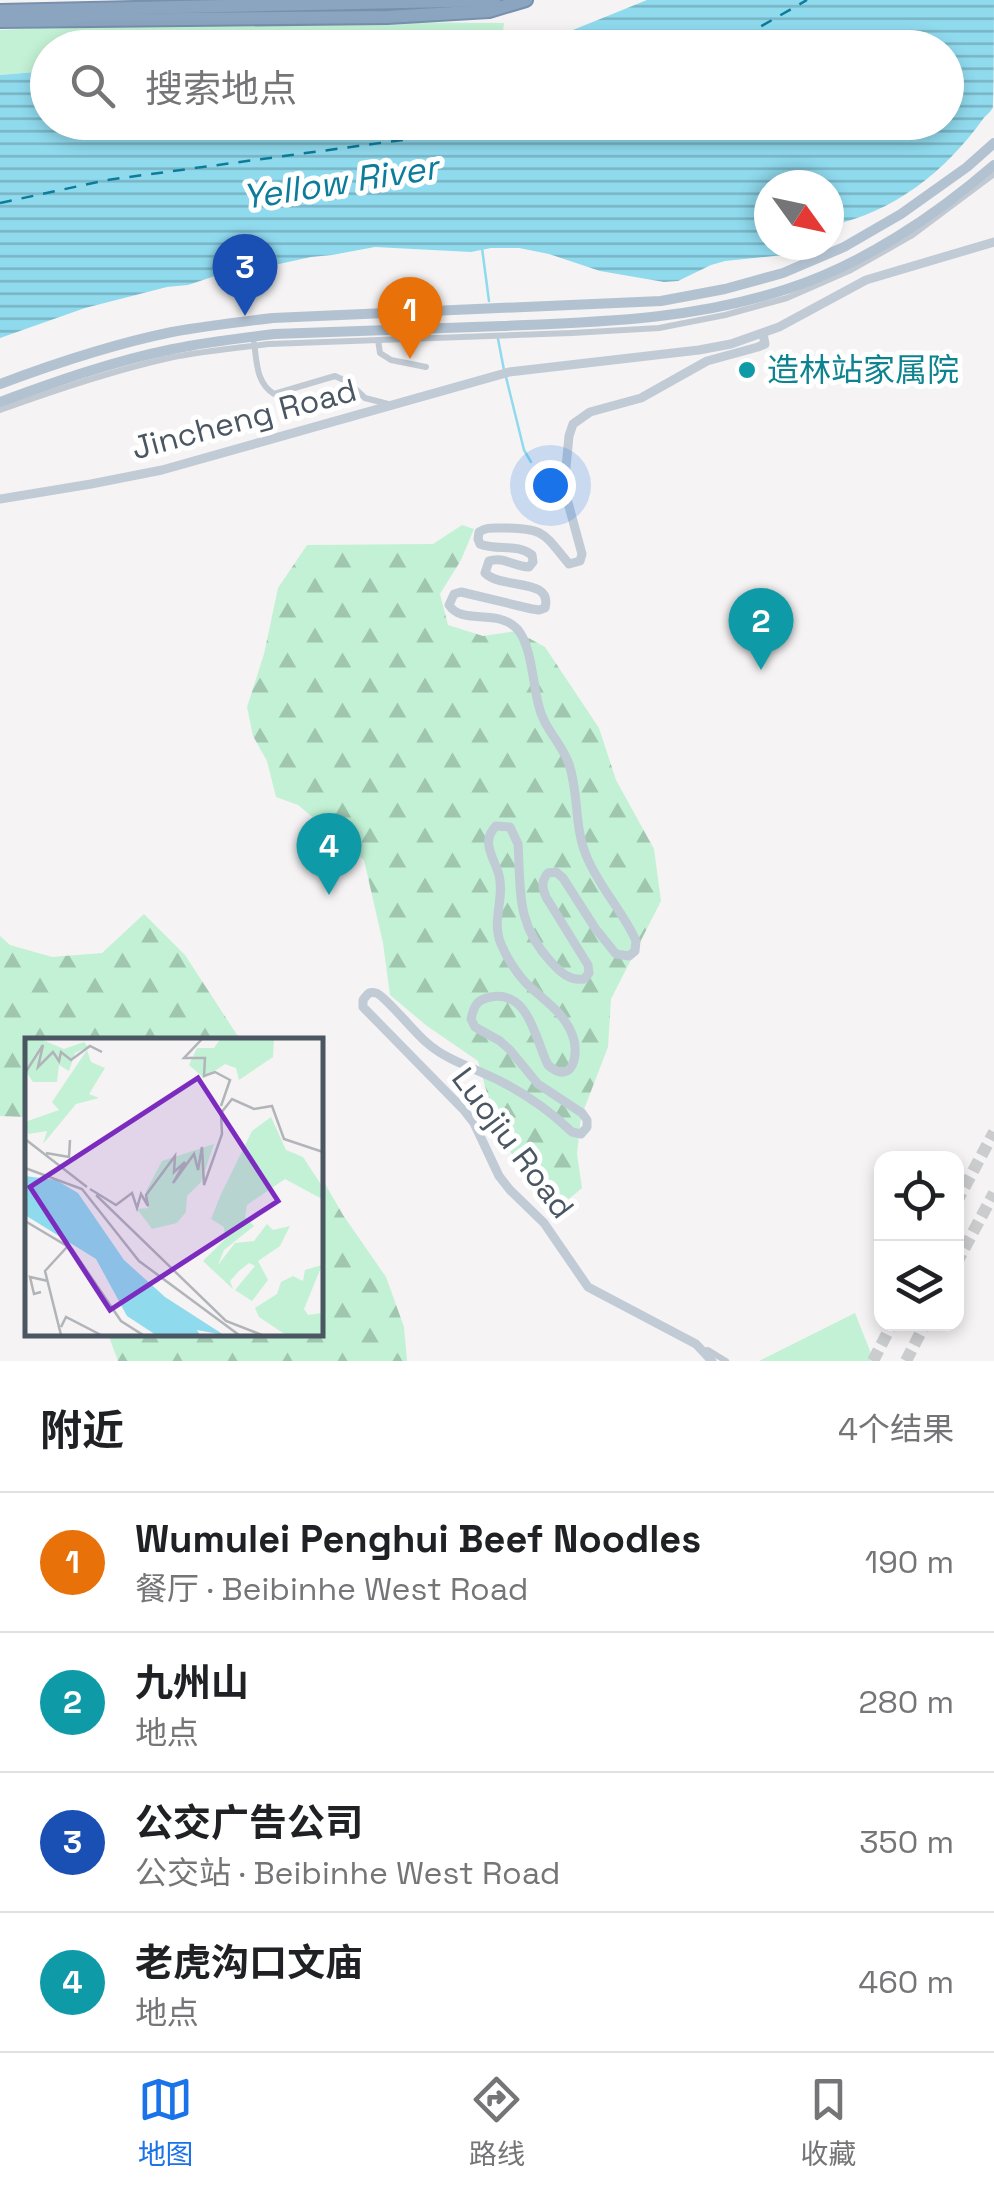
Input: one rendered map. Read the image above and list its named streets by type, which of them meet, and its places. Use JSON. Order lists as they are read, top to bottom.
{
  "streets": {
    "street": ["Jincheng Road", "Luojiu Road"]
  },
  "crossings": [
    ["Jincheng Road", "Luojiu Road"]
  ],
  "water": ["Yellow River"],
  "places": ["造林站家属院"],
  "north": "bottom right",
  "page": {
    "search": "搜索地点",
    "pins": [
      "3",
      "1",
      "2",
      "4"
    ],
    "heading": ["附近", "4个结果"],
    "list": [
      {
        "mark": "1",
        "name": "Wumulei Penghui Beef Noodles",
        "note": "餐厅 · Beibinhe West Road",
        "value": "190 m"
      },
      {
        "mark": "2",
        "name": "九州山",
        "note": "地点",
        "value": "280 m"
      },
      {
        "mark": "3",
        "name": "公交广告公司",
        "note": "公交站 · Beibinhe West Road",
        "value": "350 m"
      },
      {
        "mark": "4",
        "name": "老虎沟口文庙",
        "note": "地点",
        "value": "460 m"
      }
    ],
    "nav": ["地图", "路线", "收藏"]
  }
}
